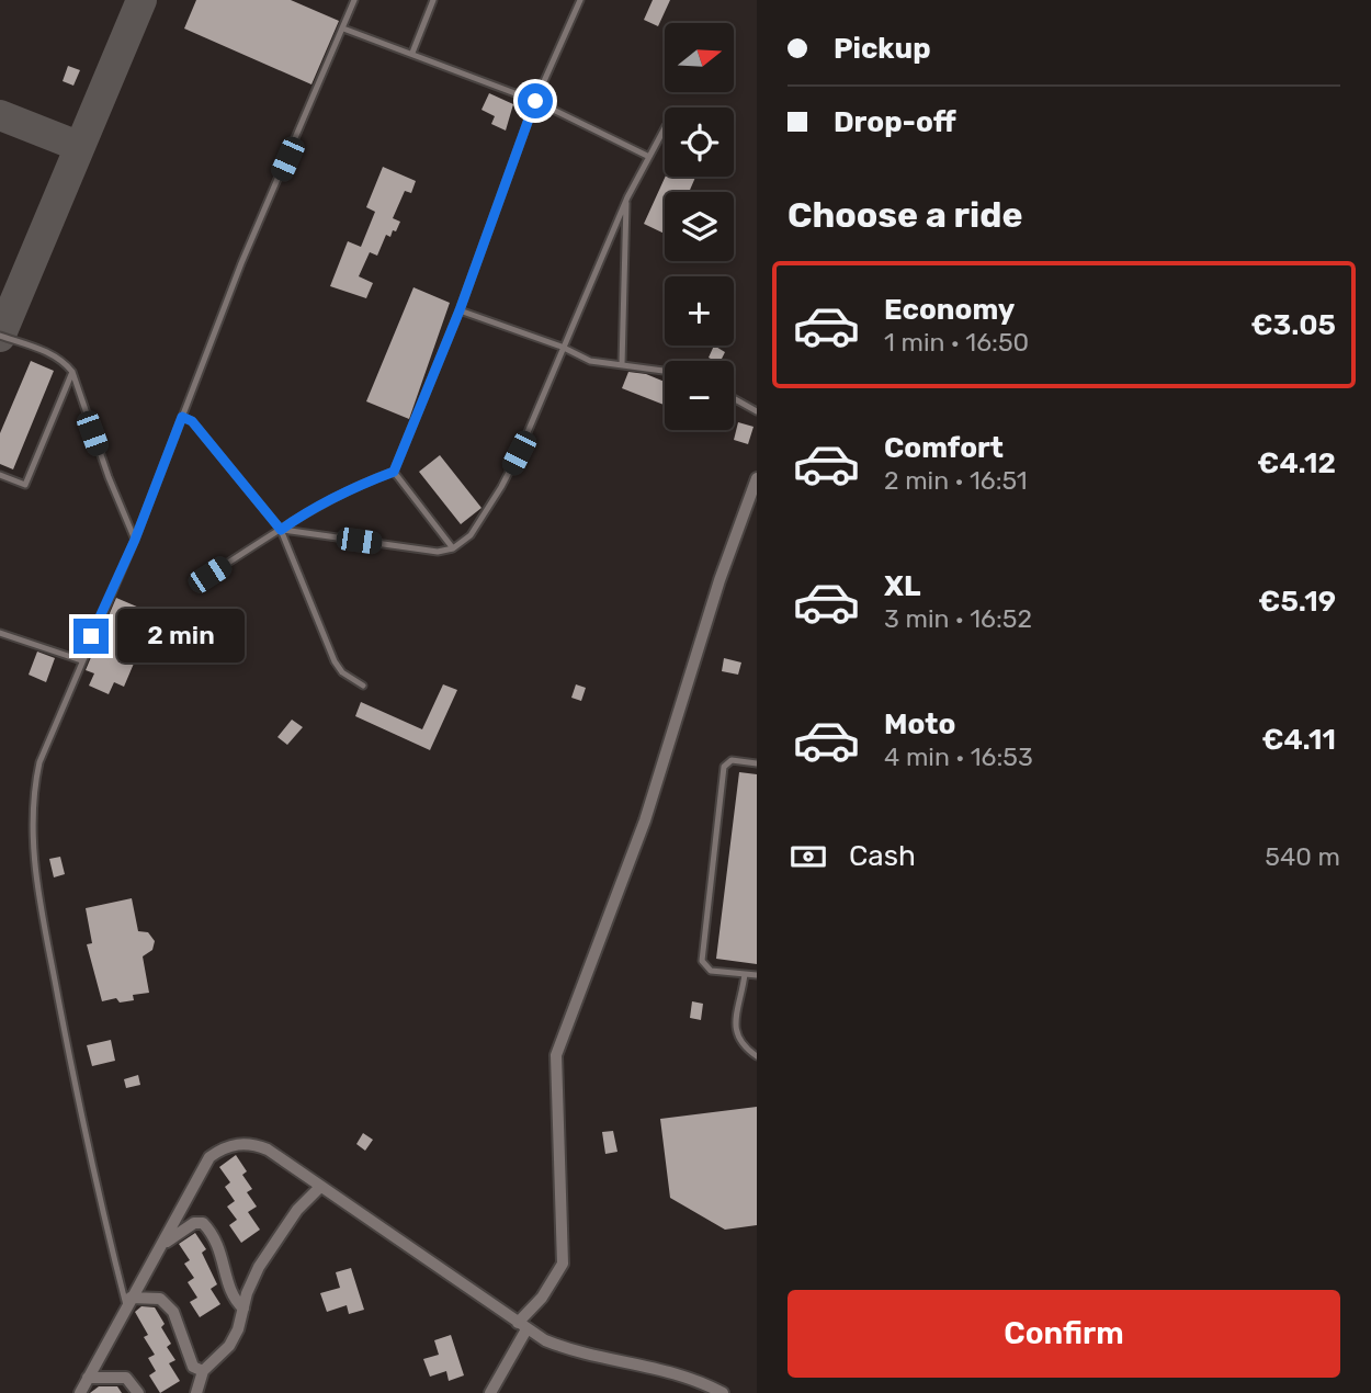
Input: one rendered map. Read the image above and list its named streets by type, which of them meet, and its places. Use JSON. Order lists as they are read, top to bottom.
{
  "north": "right",
  "page": {
    "banner": ["Pickup", "Drop-off"],
    "map_buttons": ["+", "−"],
    "heading": "Choose a ride",
    "list": [
      {
        "name": "Economy",
        "note": "1 min · 16:50",
        "value": "€3.05"
      },
      {
        "name": "Comfort",
        "note": "2 min · 16:51",
        "value": "€4.12"
      },
      {
        "name": "XL",
        "note": "3 min · 16:52",
        "value": "€5.19"
      },
      {
        "name": "Moto",
        "note": "4 min · 16:53",
        "value": "€4.11"
      }
    ],
    "bubble": "2 min",
    "pay": ["Cash", "540 m"],
    "buttons": "Confirm"
  }
}
